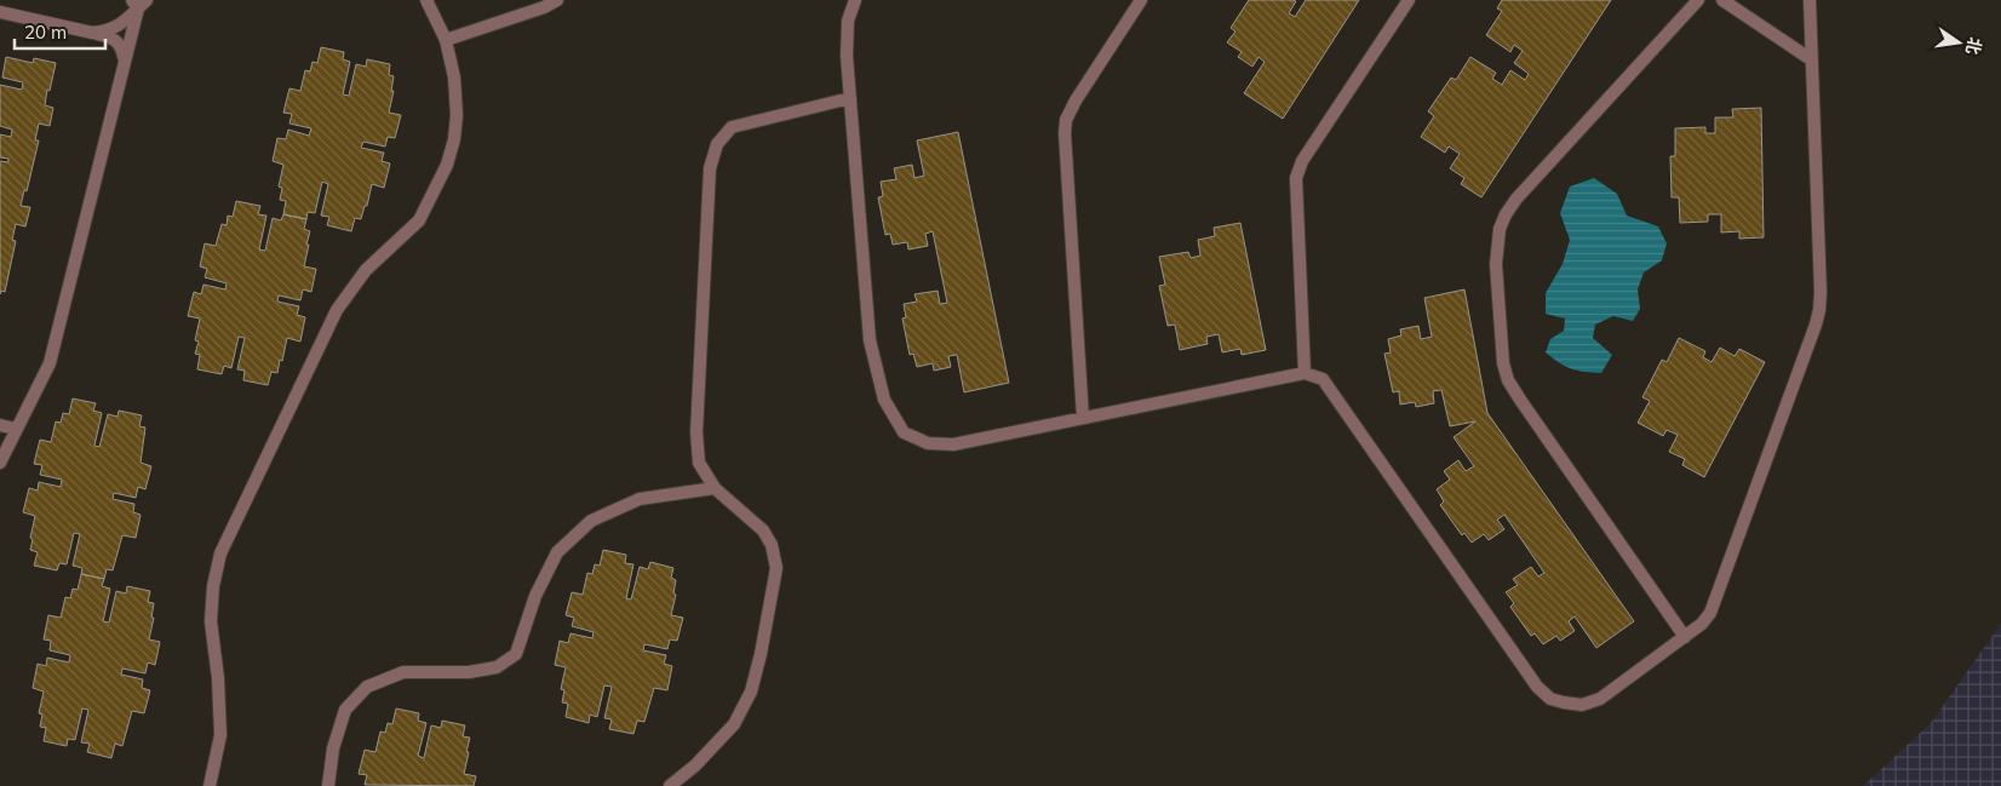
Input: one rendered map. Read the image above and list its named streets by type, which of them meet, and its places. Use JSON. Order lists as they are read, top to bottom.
{
  "scale_bar": "20 m",
  "north": "right"
}
